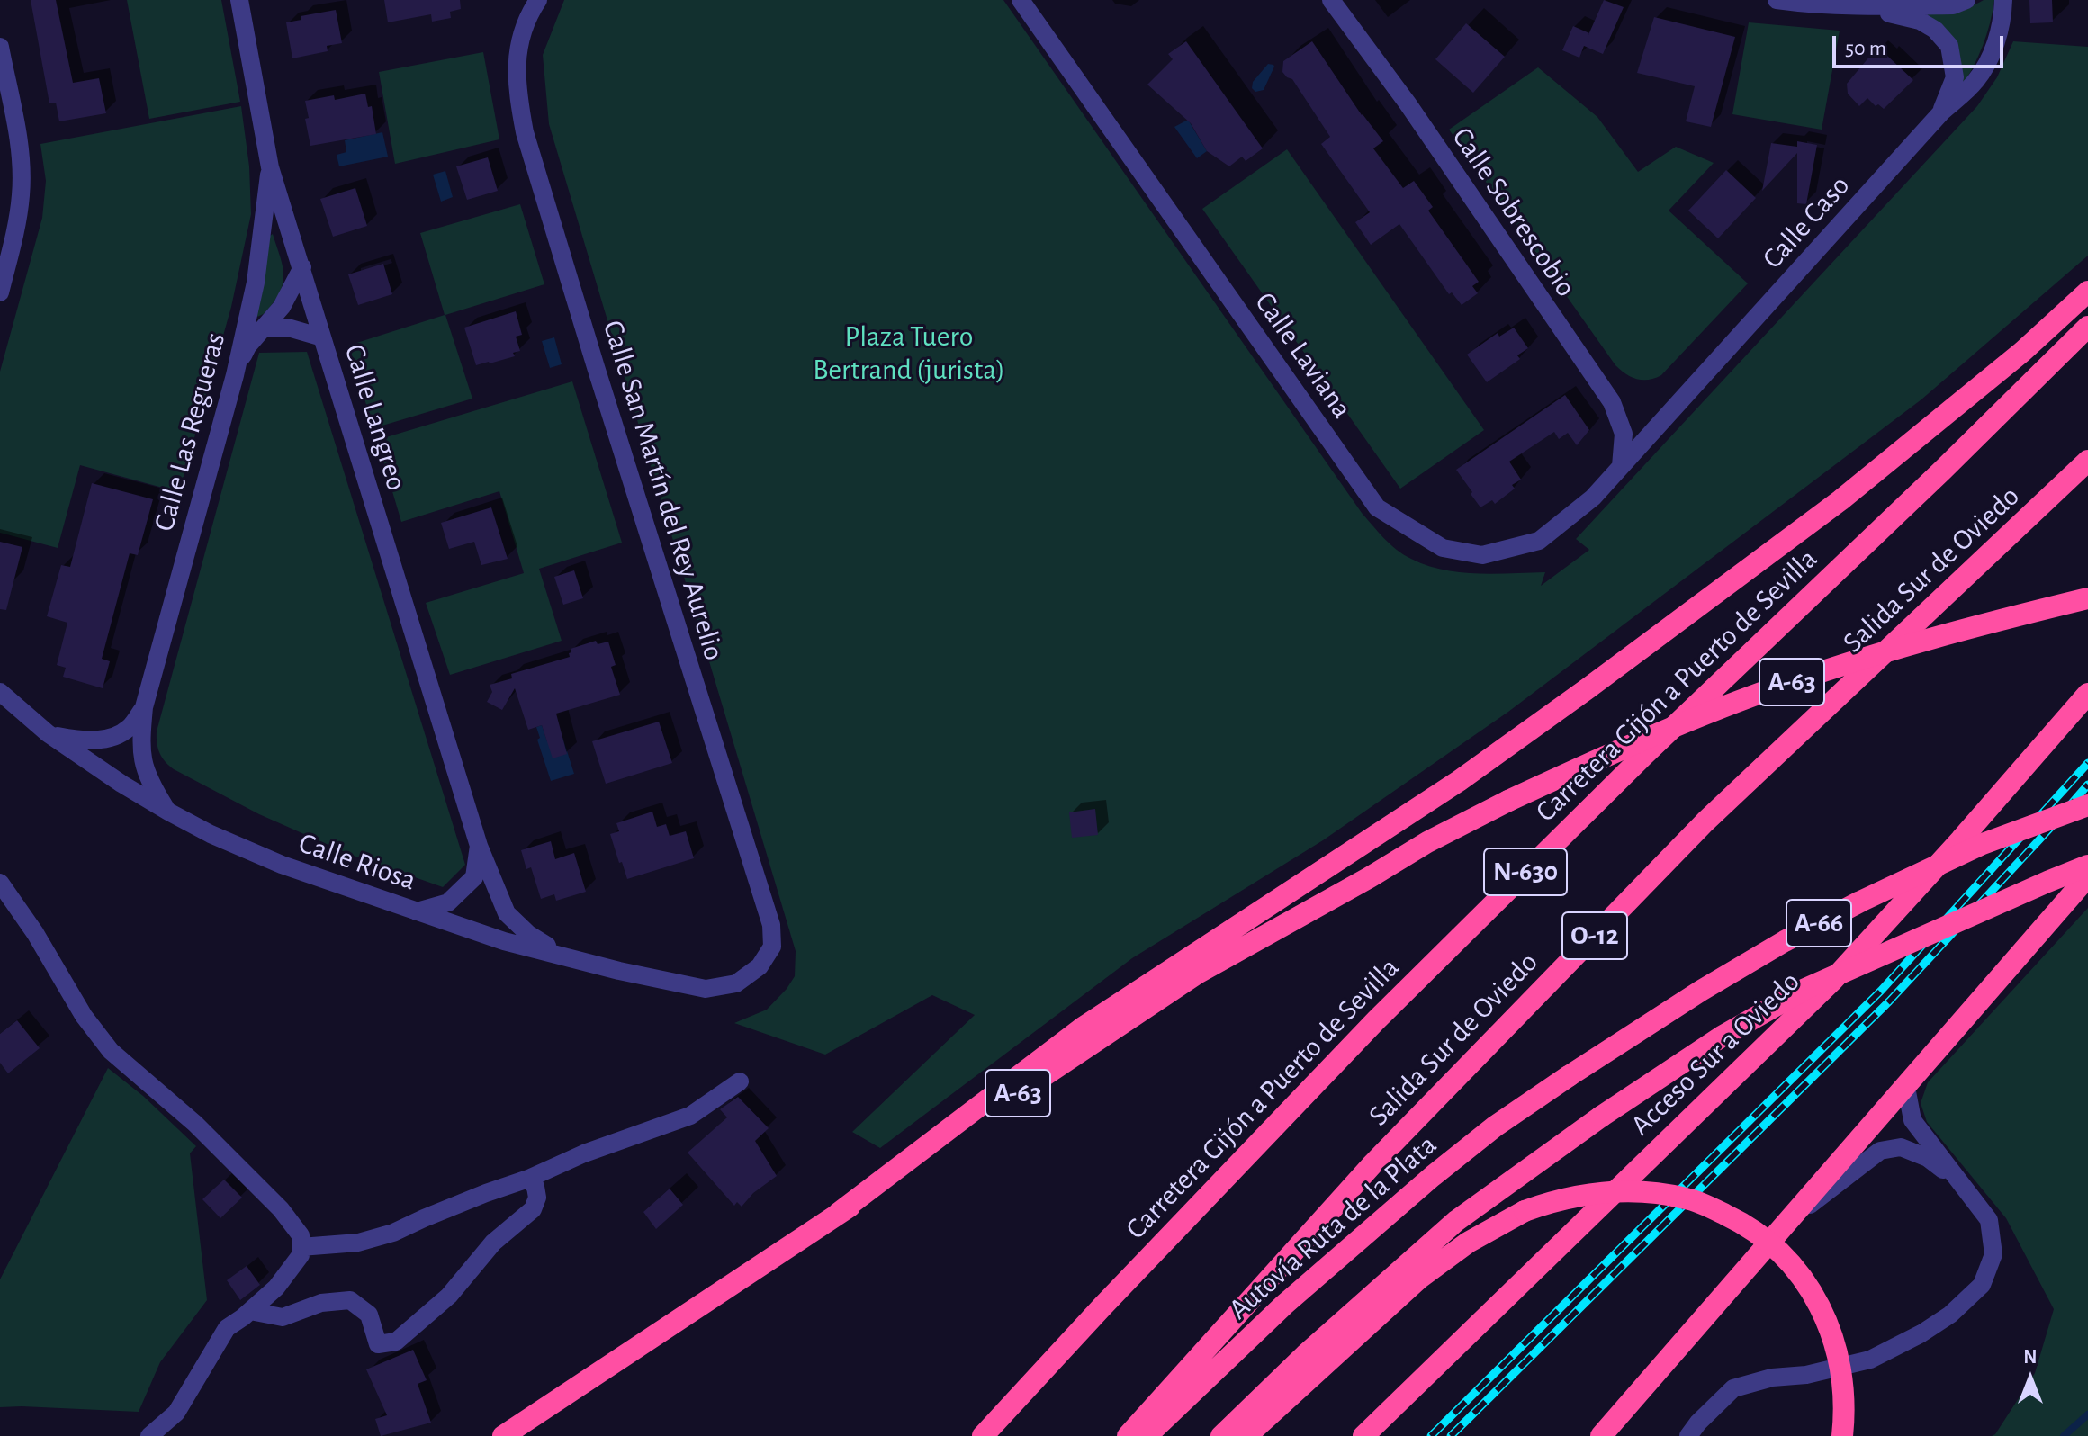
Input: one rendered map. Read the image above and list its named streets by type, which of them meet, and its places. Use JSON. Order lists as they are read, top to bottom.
{
  "streets": {
    "highway": [
      "Salida Sur de Oviedo",
      "A-63",
      "Carretera Gijón a Puerto de Sevilla",
      "N-630",
      "A-66",
      "O-12",
      "Acceso Sur a Oviedo",
      "Autovía Ruta de la Plata"
    ],
    "street": [
      "Calle Sobrescobio",
      "Calle Caso",
      "Calle Laviana",
      "Calle Langreo",
      "Calle Las Regueras",
      "Calle San Martín del Rey Aurelio",
      "Calle Riosa"
    ]
  },
  "crossings": [
    ["Calle Sobrescobio", "Calle Caso"],
    ["Calle Sobrescobio", "Calle Laviana"],
    ["Calle Caso", "Calle Laviana"],
    ["Calle Langreo", "Calle Las Regueras"],
    ["Calle Langreo", "Calle Riosa"],
    ["Calle Las Regueras", "Calle Riosa"],
    ["Calle San Martín del Rey Aurelio", "Calle Riosa"]
  ],
  "parks": ["Plaza Tuero Bertrand (jurista)"],
  "scale_bar": "50 m",
  "north": "top"
}
